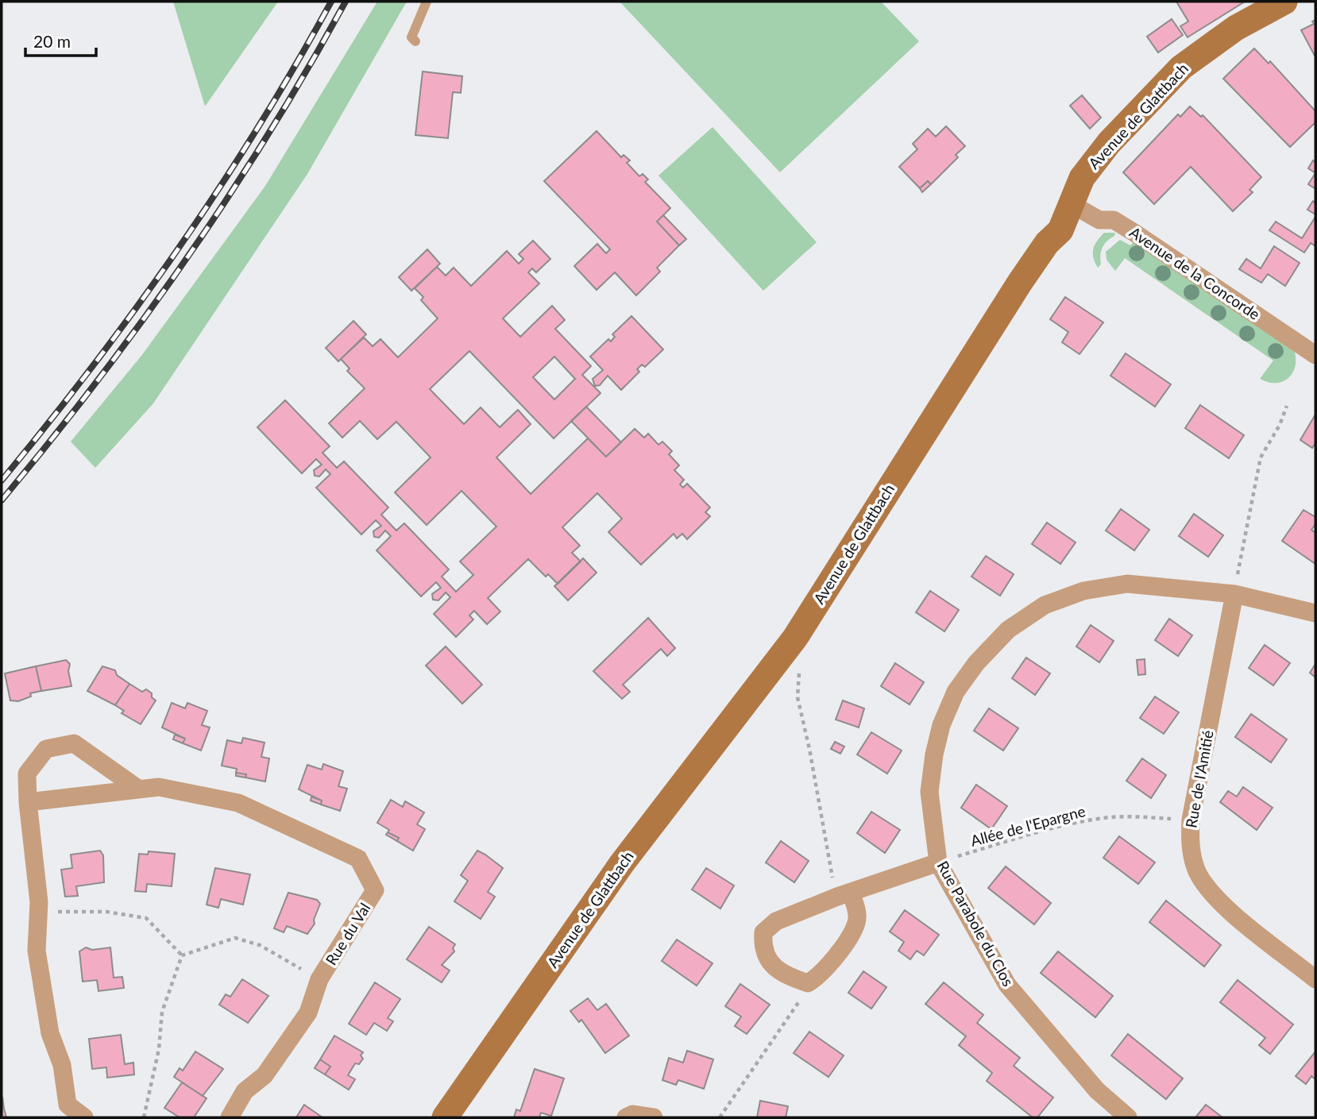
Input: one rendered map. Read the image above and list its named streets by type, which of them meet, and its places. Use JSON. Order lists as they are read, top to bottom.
{
  "streets": {
    "street": [
      "Avenue de Glattbach",
      "Avenue de la Concorde",
      "Rue de l'Amitié",
      "Rue Parabole du Clos",
      "Rue du Val"
    ],
    "path": ["Allée de l'Epargne"]
  },
  "crossings": [
    ["Avenue de Glattbach", "Avenue de la Concorde"],
    ["Rue de l'Amitié", "Allée de l'Epargne"],
    ["Rue de l'Amitié", "Rue Parabole du Clos"],
    ["Allée de l'Epargne", "Rue Parabole du Clos"]
  ],
  "scale_bar": "20 m"
}
